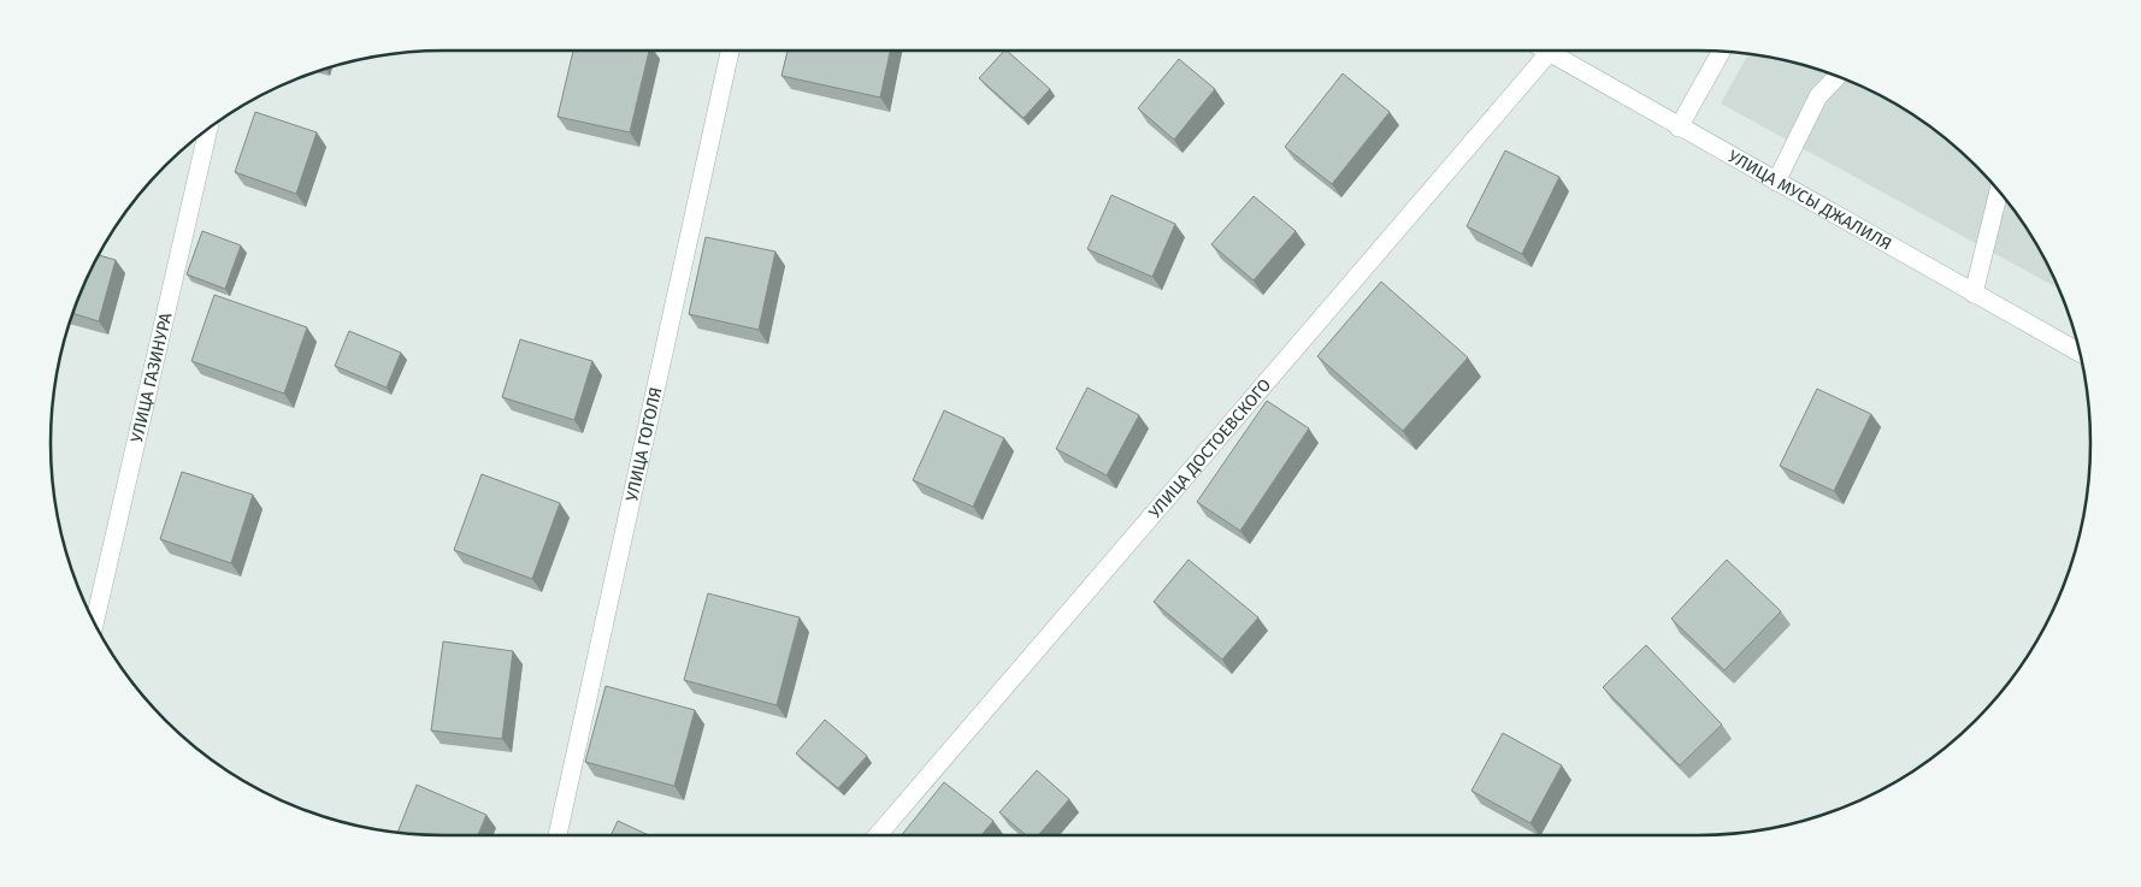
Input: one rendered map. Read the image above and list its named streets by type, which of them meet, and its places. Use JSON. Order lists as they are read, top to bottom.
{
  "streets": {
    "street": [
      "УЛИЦА МУСЫ ДЖАЛИЛЯ",
      "УЛИЦА ГАЗИНУРА",
      "УЛИЦА ГОГОЛЯ",
      "УЛИЦА ДОСТОЕВСКОГО"
    ]
  },
  "crossings": [
    ["УЛИЦА МУСЫ ДЖАЛИЛЯ", "УЛИЦА ДОСТОЕВСКОГО"]
  ]
}
